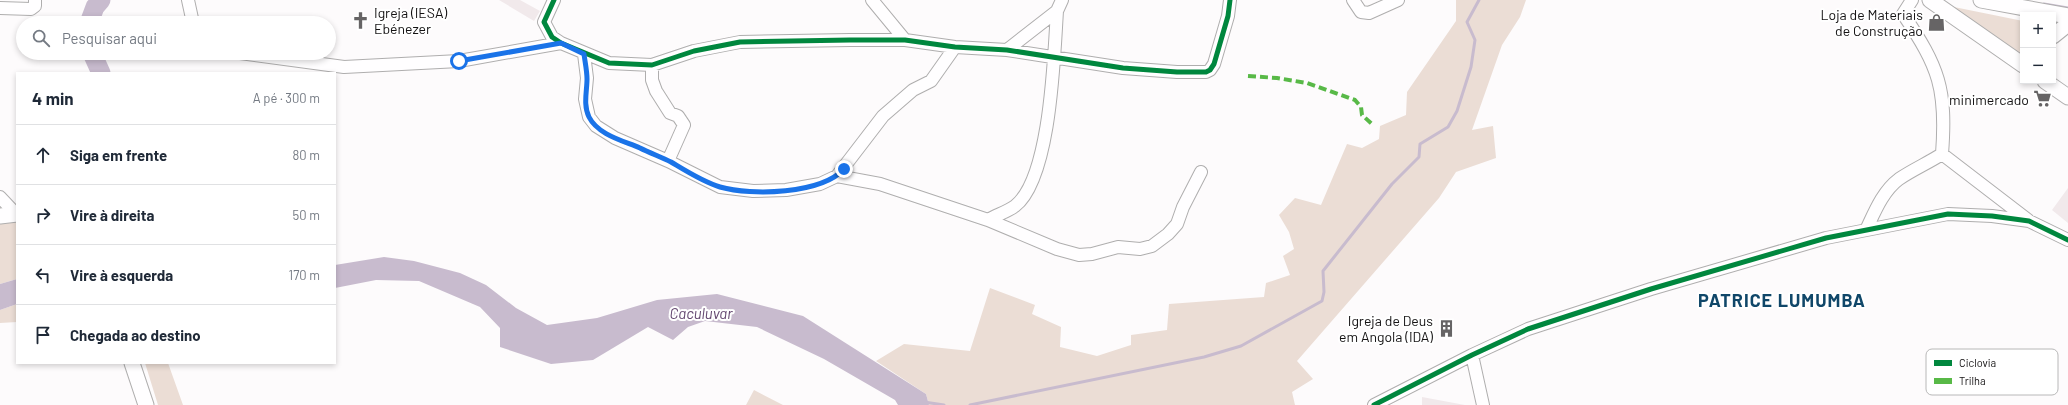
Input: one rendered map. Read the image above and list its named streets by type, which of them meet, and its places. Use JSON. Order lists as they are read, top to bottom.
{
  "districts": ["PATRICE LUMUMBA"],
  "water": ["Caculuvar"],
  "places": {
    "church": ["Igreja (IESA) Ebénezer"],
    "shop": ["Loja de Materiais de Construção"],
    "supermarket": ["minimercado"],
    "building": ["Igreja de Deus em Angola (IDA)"]
  },
  "legend": ["Ciclovia", "Trilha"],
  "page": {
    "map_buttons": ["+", "−"],
    "search": "Pesquisar aqui",
    "heading": ["4 min", "A pé · 300 m"],
    "list": [
      ["Siga em frente", "80 m"],
      ["Vire à direita", "50 m"],
      ["Vire à esquerda", "170 m"],
      "Chegada ao destino"
    ]
  }
}
